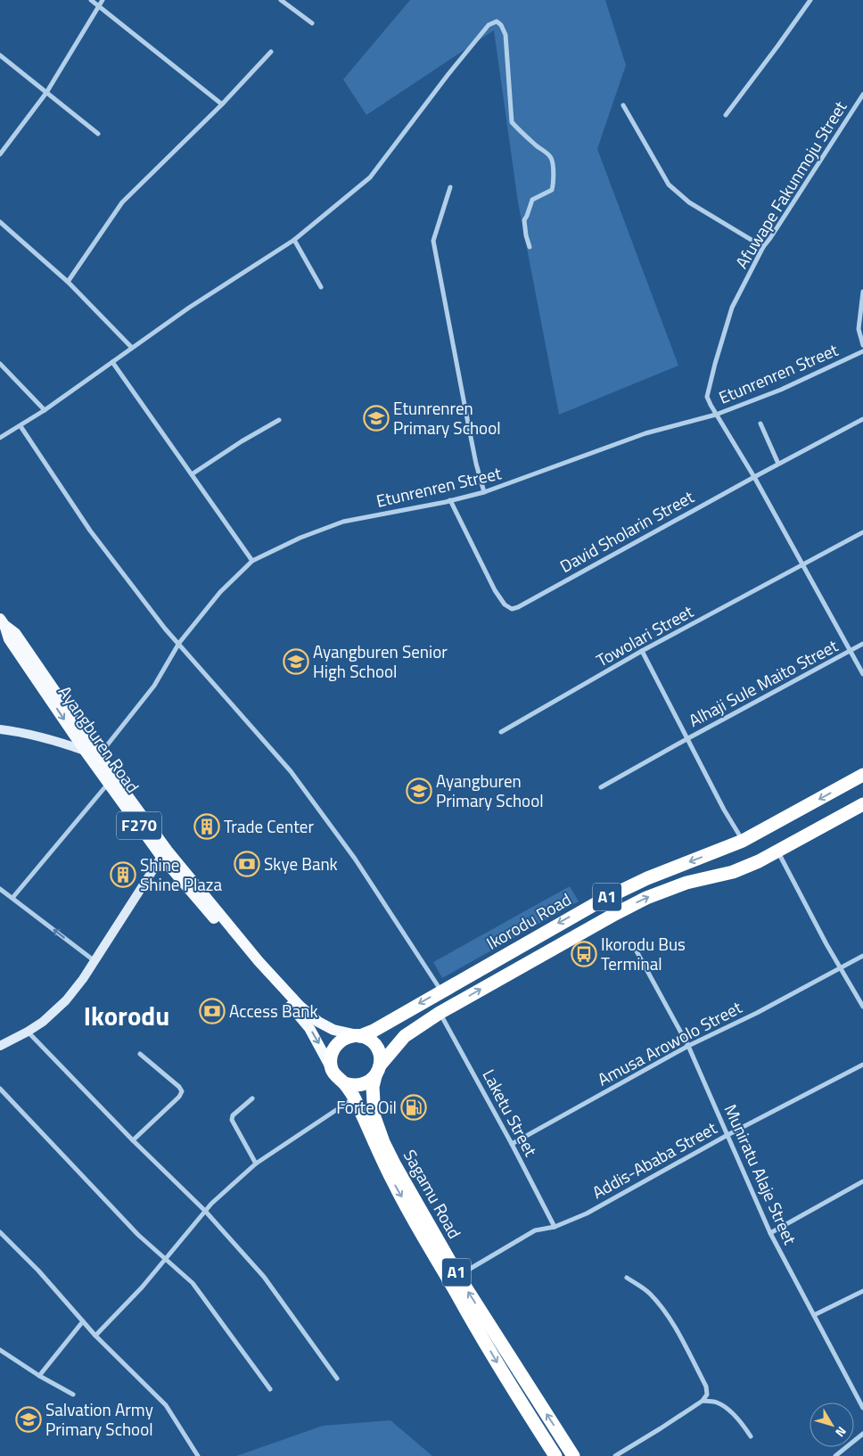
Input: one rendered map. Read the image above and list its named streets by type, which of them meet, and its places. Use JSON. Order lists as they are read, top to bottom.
{
  "streets": {
    "highway": ["A1", "Ikorodu Road", "Sagamu Road"],
    "main road": ["Ayangburen Road", "F270"],
    "street": [
      "Afuwape Fakunmoju Street",
      "Etunrenren Street",
      "David Sholarin Street",
      "Towolari Street",
      "Alhaji Sule Maito Street",
      "Amusa Arowolo Street",
      "Laketu Street",
      "Addis-Ababa Street",
      "Muniratu Alaje Street"
    ]
  },
  "crossings": [
    ["Afuwape Fakunmoju Street", "Etunrenren Street"],
    ["Afuwape Fakunmoju Street", "David Sholarin Street"],
    ["Afuwape Fakunmoju Street", "Towolari Street"],
    ["Afuwape Fakunmoju Street", "Alhaji Sule Maito Street"],
    ["Etunrenren Street", "David Sholarin Street"],
    ["Etunrenren Street", "Ayangburen Road"],
    ["Ayangburen Road", "F270"],
    ["F270", "A1"],
    ["F270", "Ikorodu Road"],
    ["F270", "Sagamu Road"],
    ["A1", "Ikorodu Road"],
    ["A1", "Laketu Street"],
    ["A1", "Sagamu Road"],
    ["Ikorodu Road", "Sagamu Road"],
    ["Amusa Arowolo Street", "Laketu Street"],
    ["Amusa Arowolo Street", "Muniratu Alaje Street"],
    ["Laketu Street", "Addis-Ababa Street"],
    ["Addis-Ababa Street", "Muniratu Alaje Street"],
    ["Addis-Ababa Street", "Sagamu Road"]
  ],
  "districts": ["Ikorodu"],
  "places": {
    "school or university": [
      "Etunrenren Primary School",
      "Ayangburen Senior High School",
      "Ayangburen Primary School",
      "Salvation Army Primary School"
    ],
    "building": ["Trade Center", "Shine Shine Plaza"],
    "bank": ["Skye Bank", "Access Bank"],
    "bus stop": ["Ikorodu Bus Terminal"],
    "fuel station": ["Forte Oil"]
  },
  "north": "bottom right"
}
